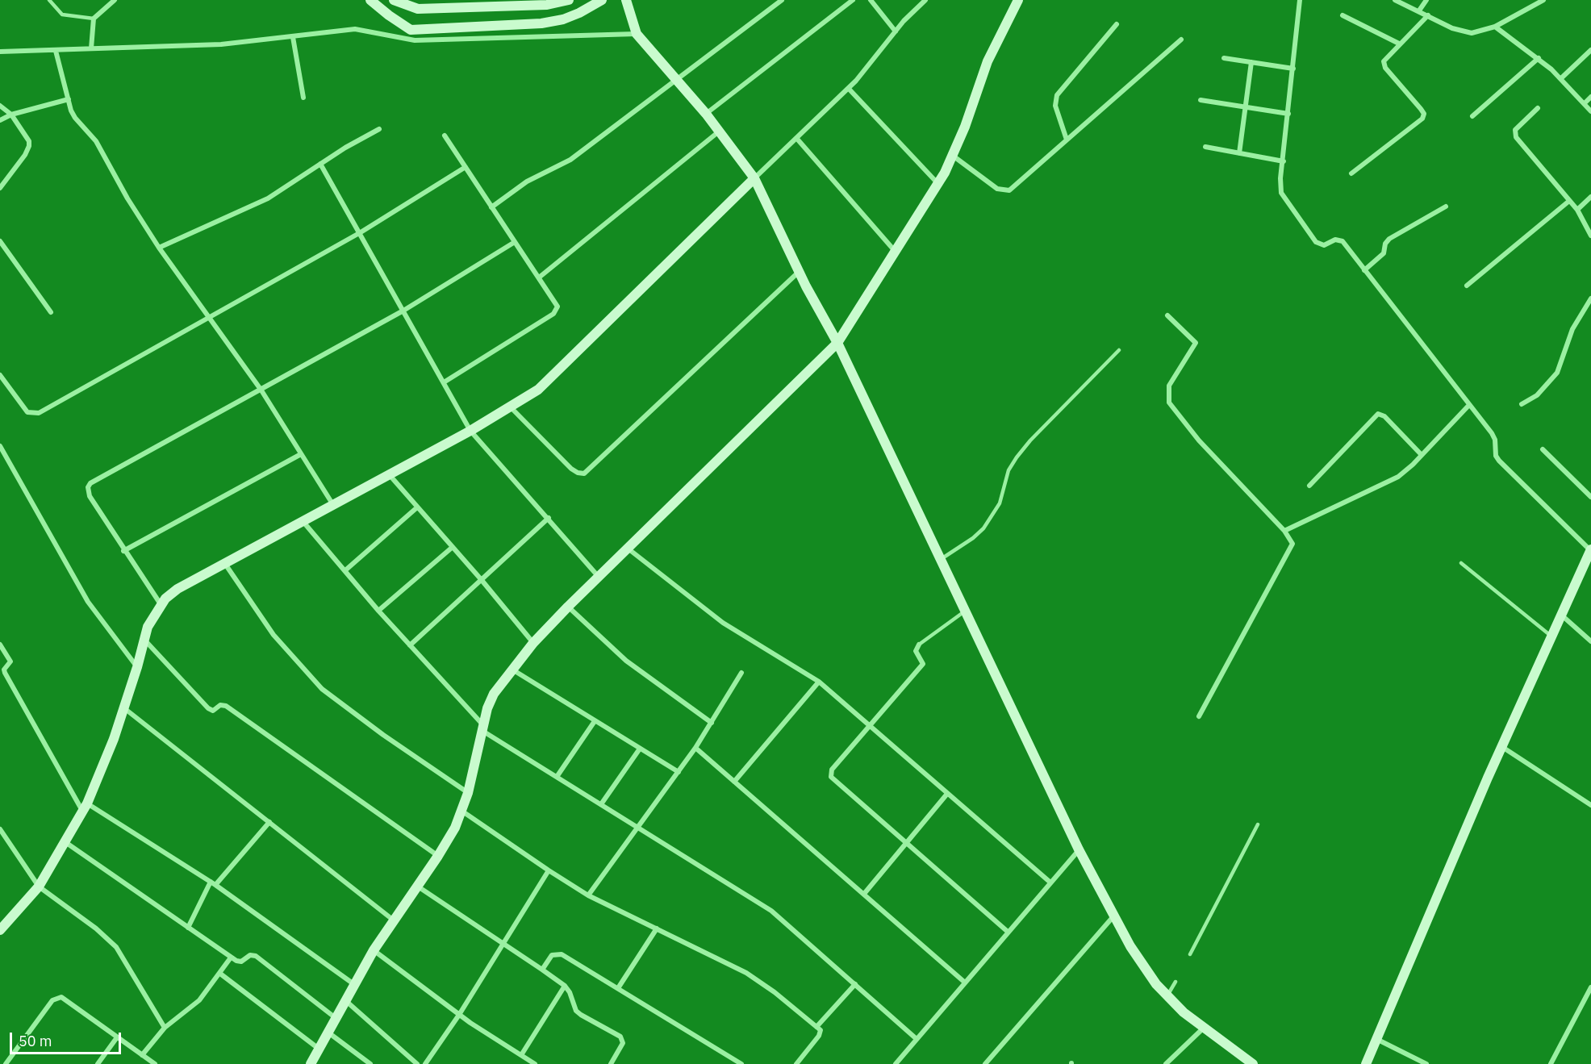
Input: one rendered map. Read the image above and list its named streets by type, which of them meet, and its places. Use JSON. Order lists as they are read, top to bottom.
{
  "scale_bar": "50 m"
}
